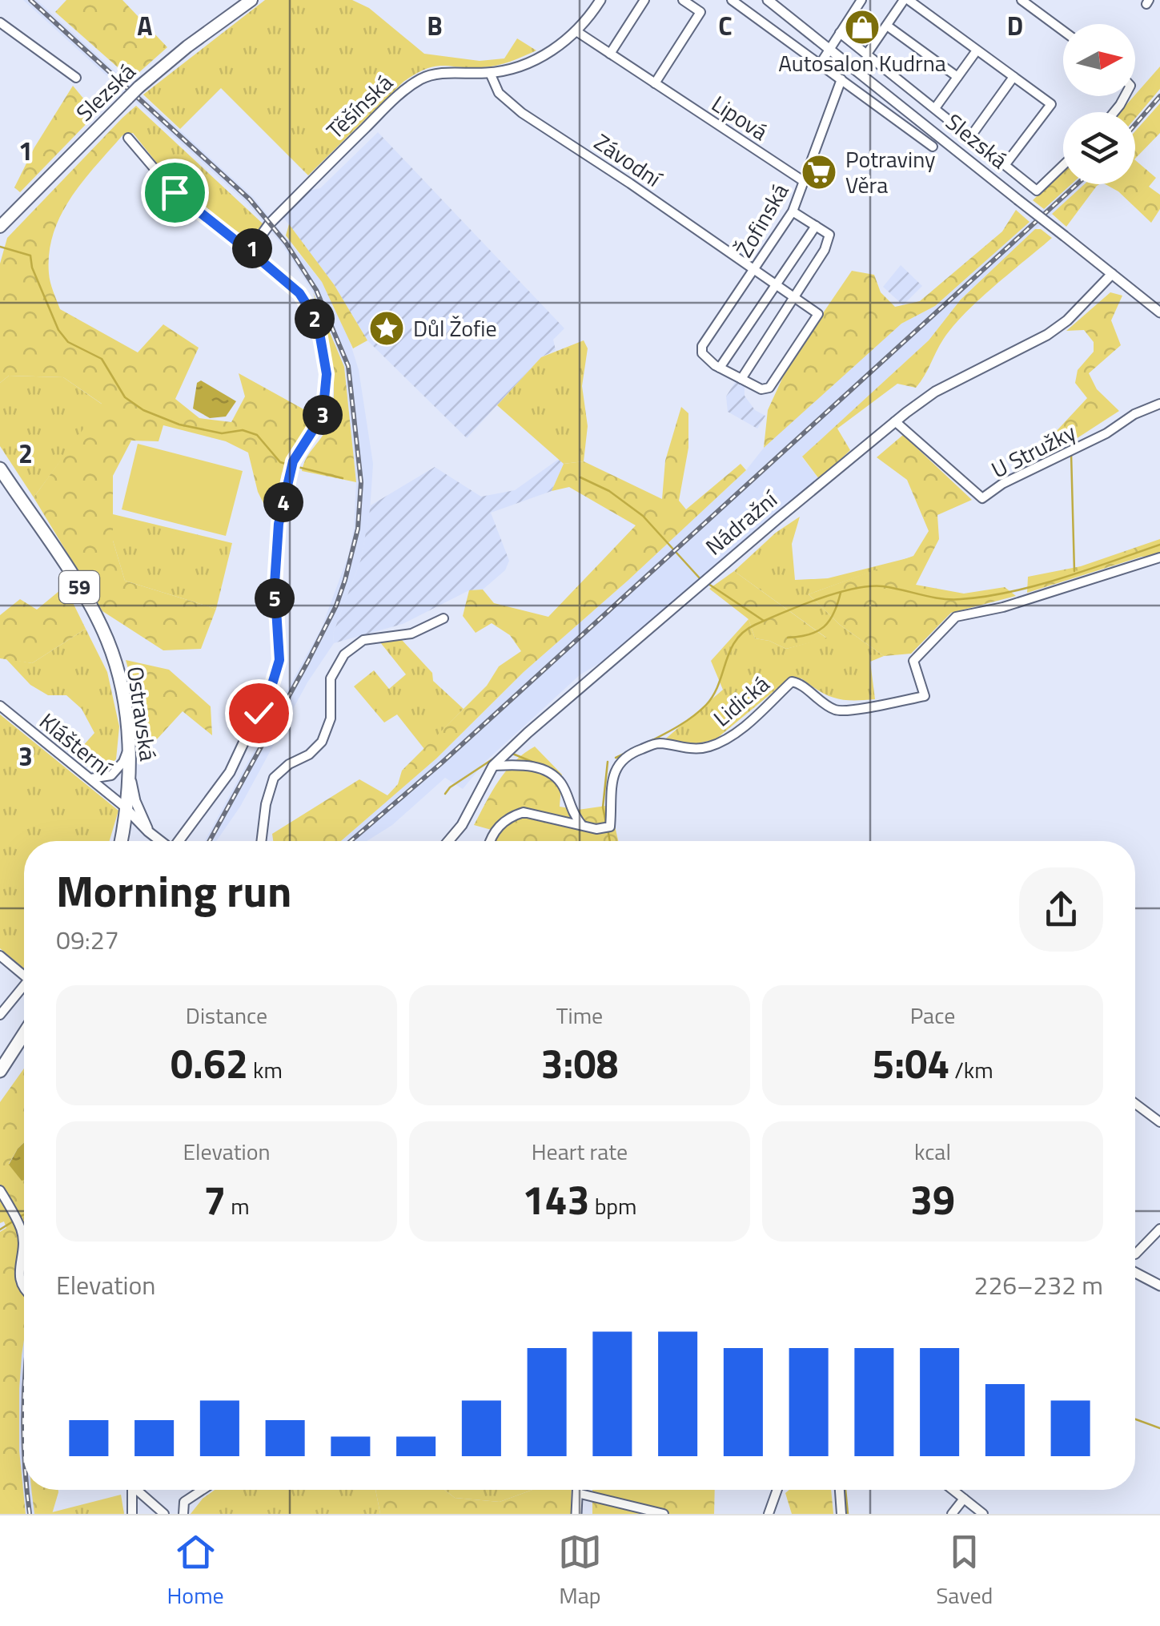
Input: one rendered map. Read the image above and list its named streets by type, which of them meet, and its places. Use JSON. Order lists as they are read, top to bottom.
{
  "streets": {
    "main road": ["Slezská", "59", "Ostravská"],
    "street": [
      "Těšínská",
      "Lipová",
      "Závodní",
      "Žofinská",
      "U Stružky",
      "Nádražní",
      "Lidická",
      "Klášterní"
    ]
  },
  "crossings": [
    ["Slezská", "Žofinská"],
    ["Slezská", "Nádražní"],
    ["Těšínská", "Lipová"],
    ["Těšínská", "Závodní"],
    ["Lipová", "Žofinská"],
    ["Závodní", "Žofinská"],
    ["U Stružky", "Nádražní"],
    ["Ostravská", "Klášterní"]
  ],
  "places": {
    "shop": ["Autosalon Kudrna"],
    "supermarket": ["Potraviny Věra"],
    "place": ["Důl Žofie"]
  },
  "north": "right",
  "page": {
    "pins": [
      "1",
      "2",
      "3",
      "4",
      "5"
    ],
    "heading": ["Morning run", "09:27"],
    "stats": [
      ["Distance", "0.62 km"],
      ["Time", "3:08"],
      ["Pace", "5:04 /km"],
      ["Elevation", "7 m"],
      ["Heart rate", "143 bpm"],
      ["kcal", "39"]
    ],
    "chart": ["Elevation", "226–232 m"],
    "tabs": ["Home", "Map", "Saved"]
  },
  "grid": {
    "columns": [
      "A",
      "B",
      "C",
      "D"
    ],
    "rows": ["1", "2", "3"]
  }
}
